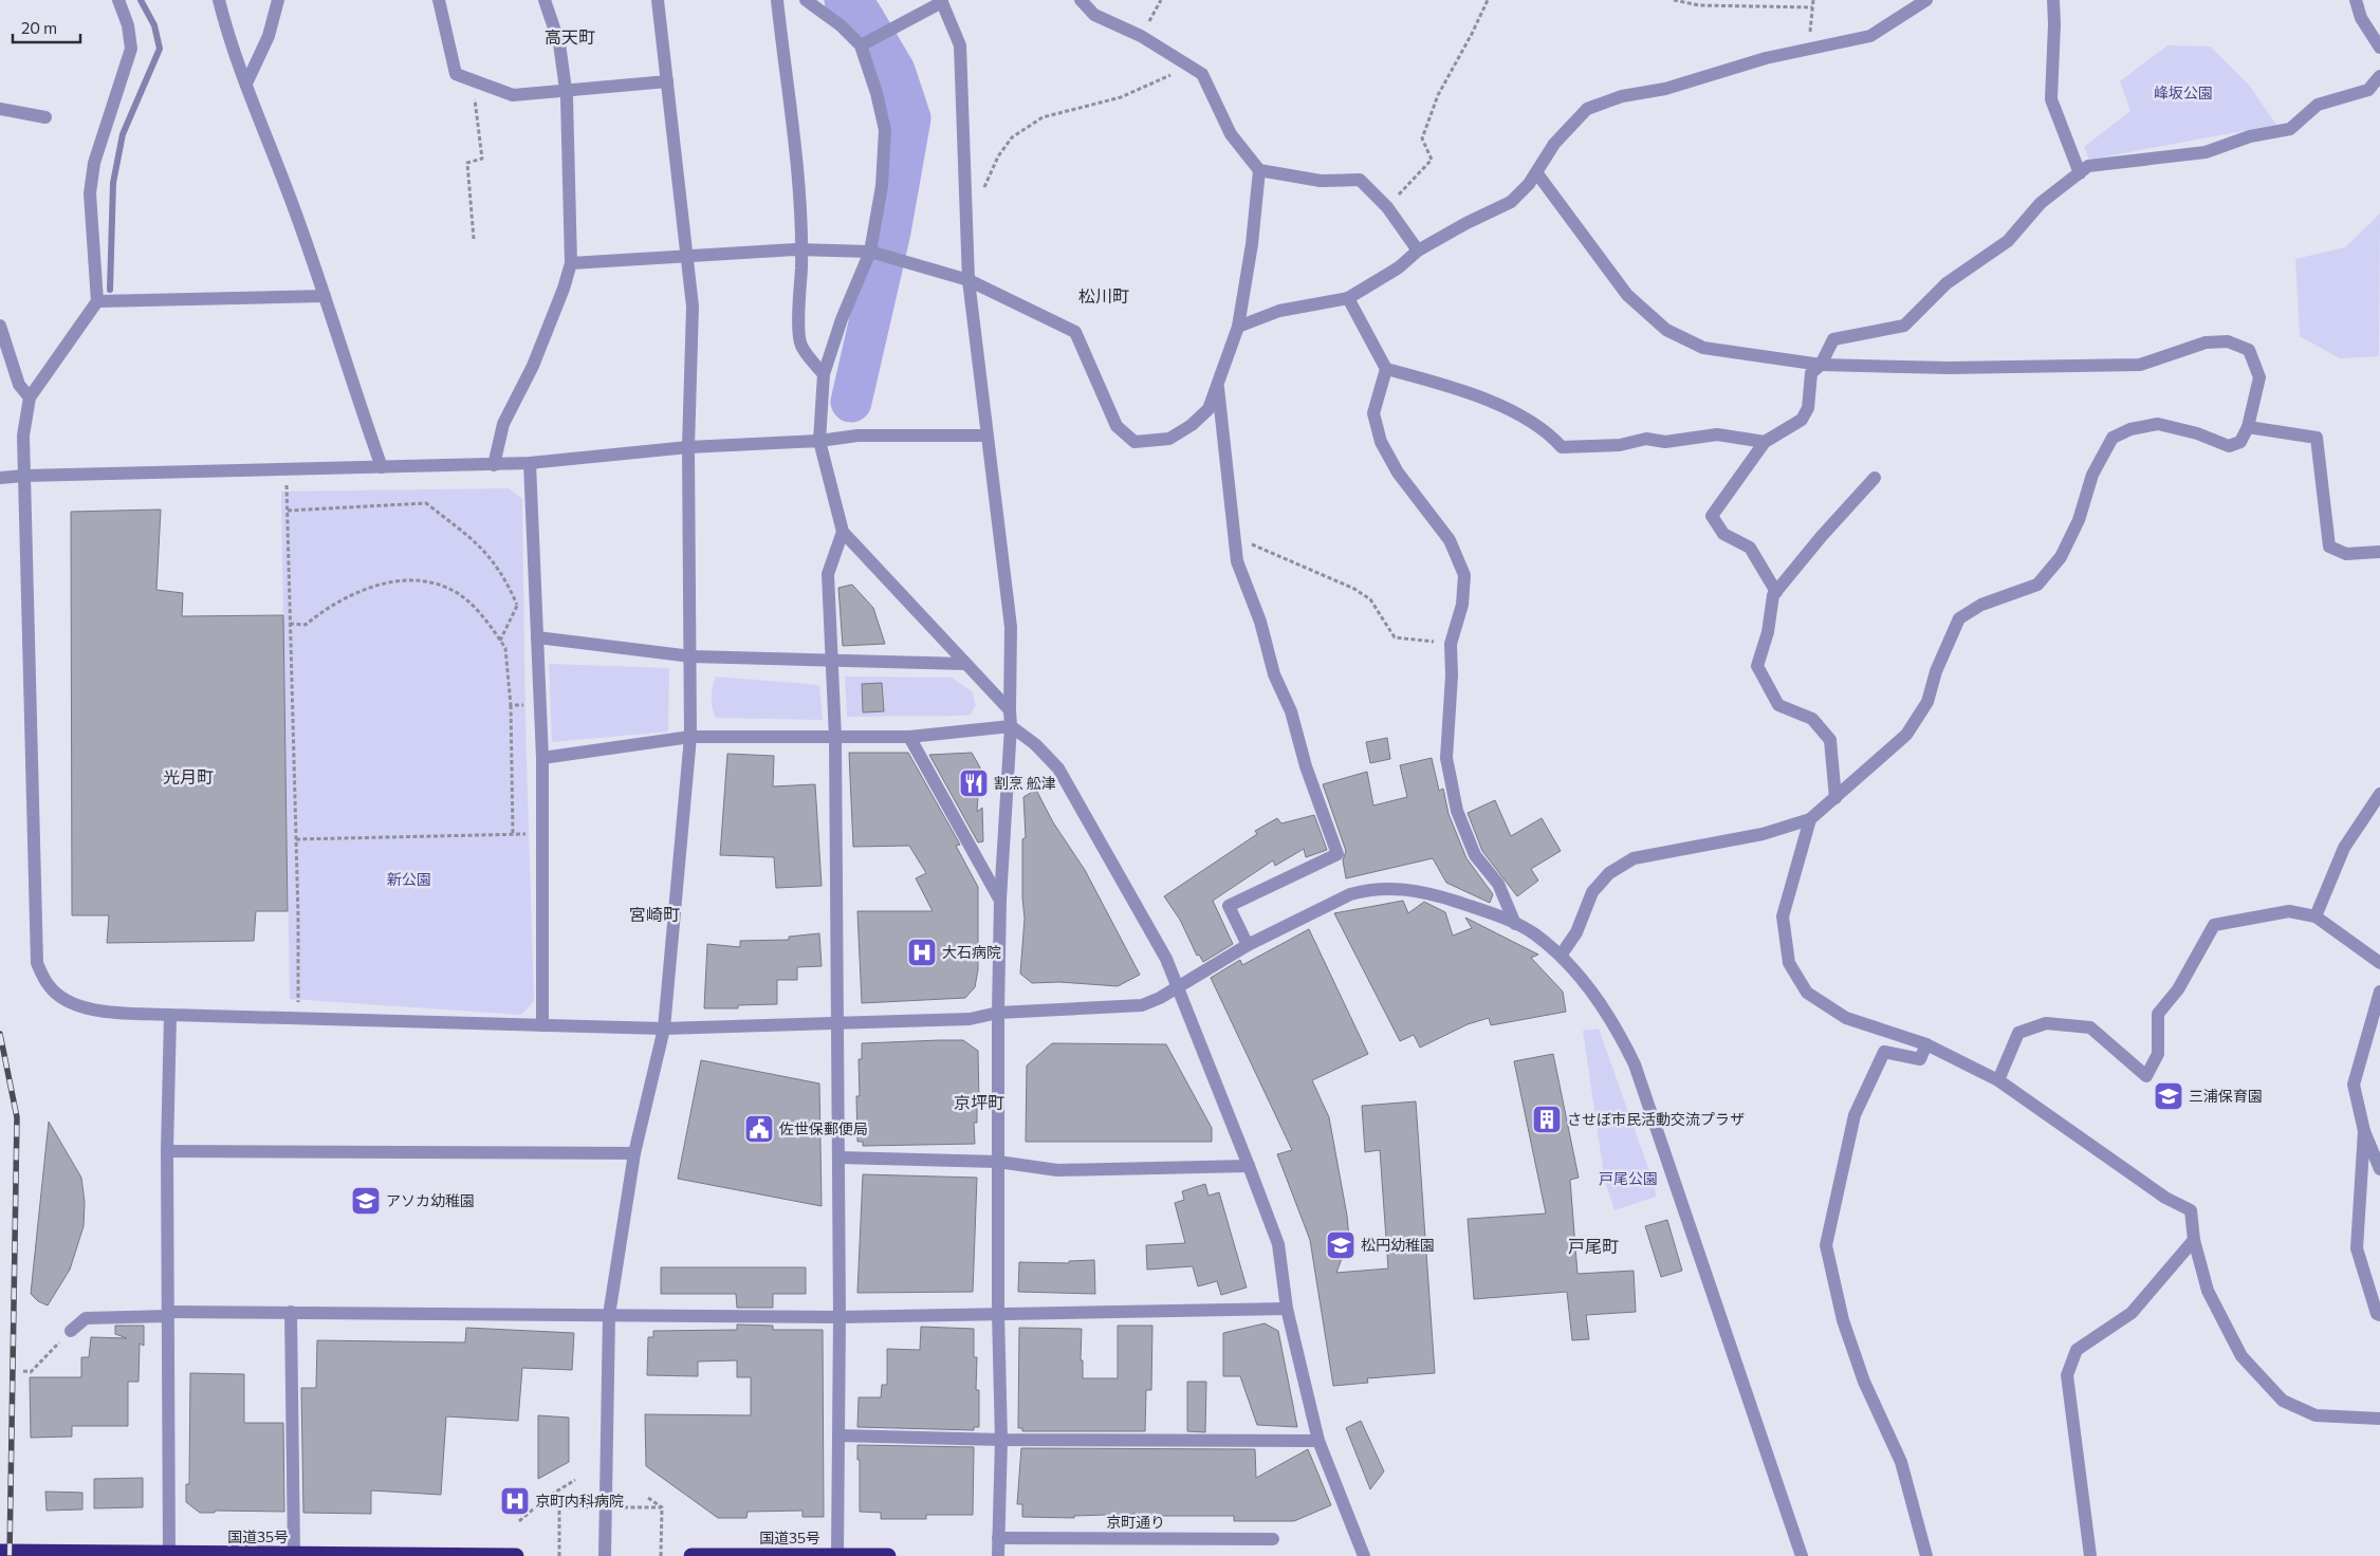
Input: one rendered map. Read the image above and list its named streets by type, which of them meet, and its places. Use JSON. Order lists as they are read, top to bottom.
{
  "streets": {
    "highway": ["国道35号"],
    "street": ["京町通り"]
  },
  "districts": [
    "高天町",
    "松川町",
    "光月町",
    "宮崎町",
    "京坪町",
    "戸尾町"
  ],
  "parks": ["峰坂公園", "新公園", "戸尾公園"],
  "places": {
    "restaurant": ["割烹 舩津"],
    "hospital": ["大石病院", "京町内科病院"],
    "school or university": ["三浦保育園", "アソカ幼稚園", "松円幼稚園"],
    "building": ["させぼ市民活動交流プラザ"],
    "public building": ["佐世保郵便局"]
  },
  "scale_bar": "20 m"
}
